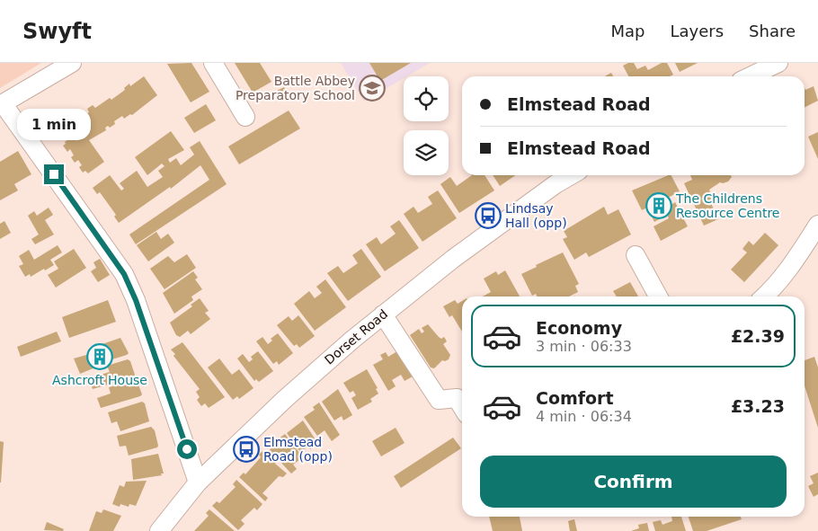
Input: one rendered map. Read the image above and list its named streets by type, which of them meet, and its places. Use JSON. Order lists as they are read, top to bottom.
{
  "streets": {
    "street": ["Dorset Road"]
  },
  "places": {
    "school or university": ["Battle Abbey Preparatory School"],
    "building": ["The Childrens Resource Centre", "Ashcroft House"],
    "bus stop": ["Lindsay Hall (opp)", "Elmstead Road (opp)"]
  },
  "page": {
    "header": "Swyft",
    "nav": ["Map", "Layers", "Share"],
    "banner": ["Elmstead Road", "Elmstead Road"],
    "bubble": "1 min",
    "list": [
      {
        "name": "Economy",
        "note": "3 min · 06:33",
        "value": "£2.39"
      },
      {
        "name": "Comfort",
        "note": "4 min · 06:34",
        "value": "£3.23"
      }
    ],
    "buttons": "Confirm"
  }
}
